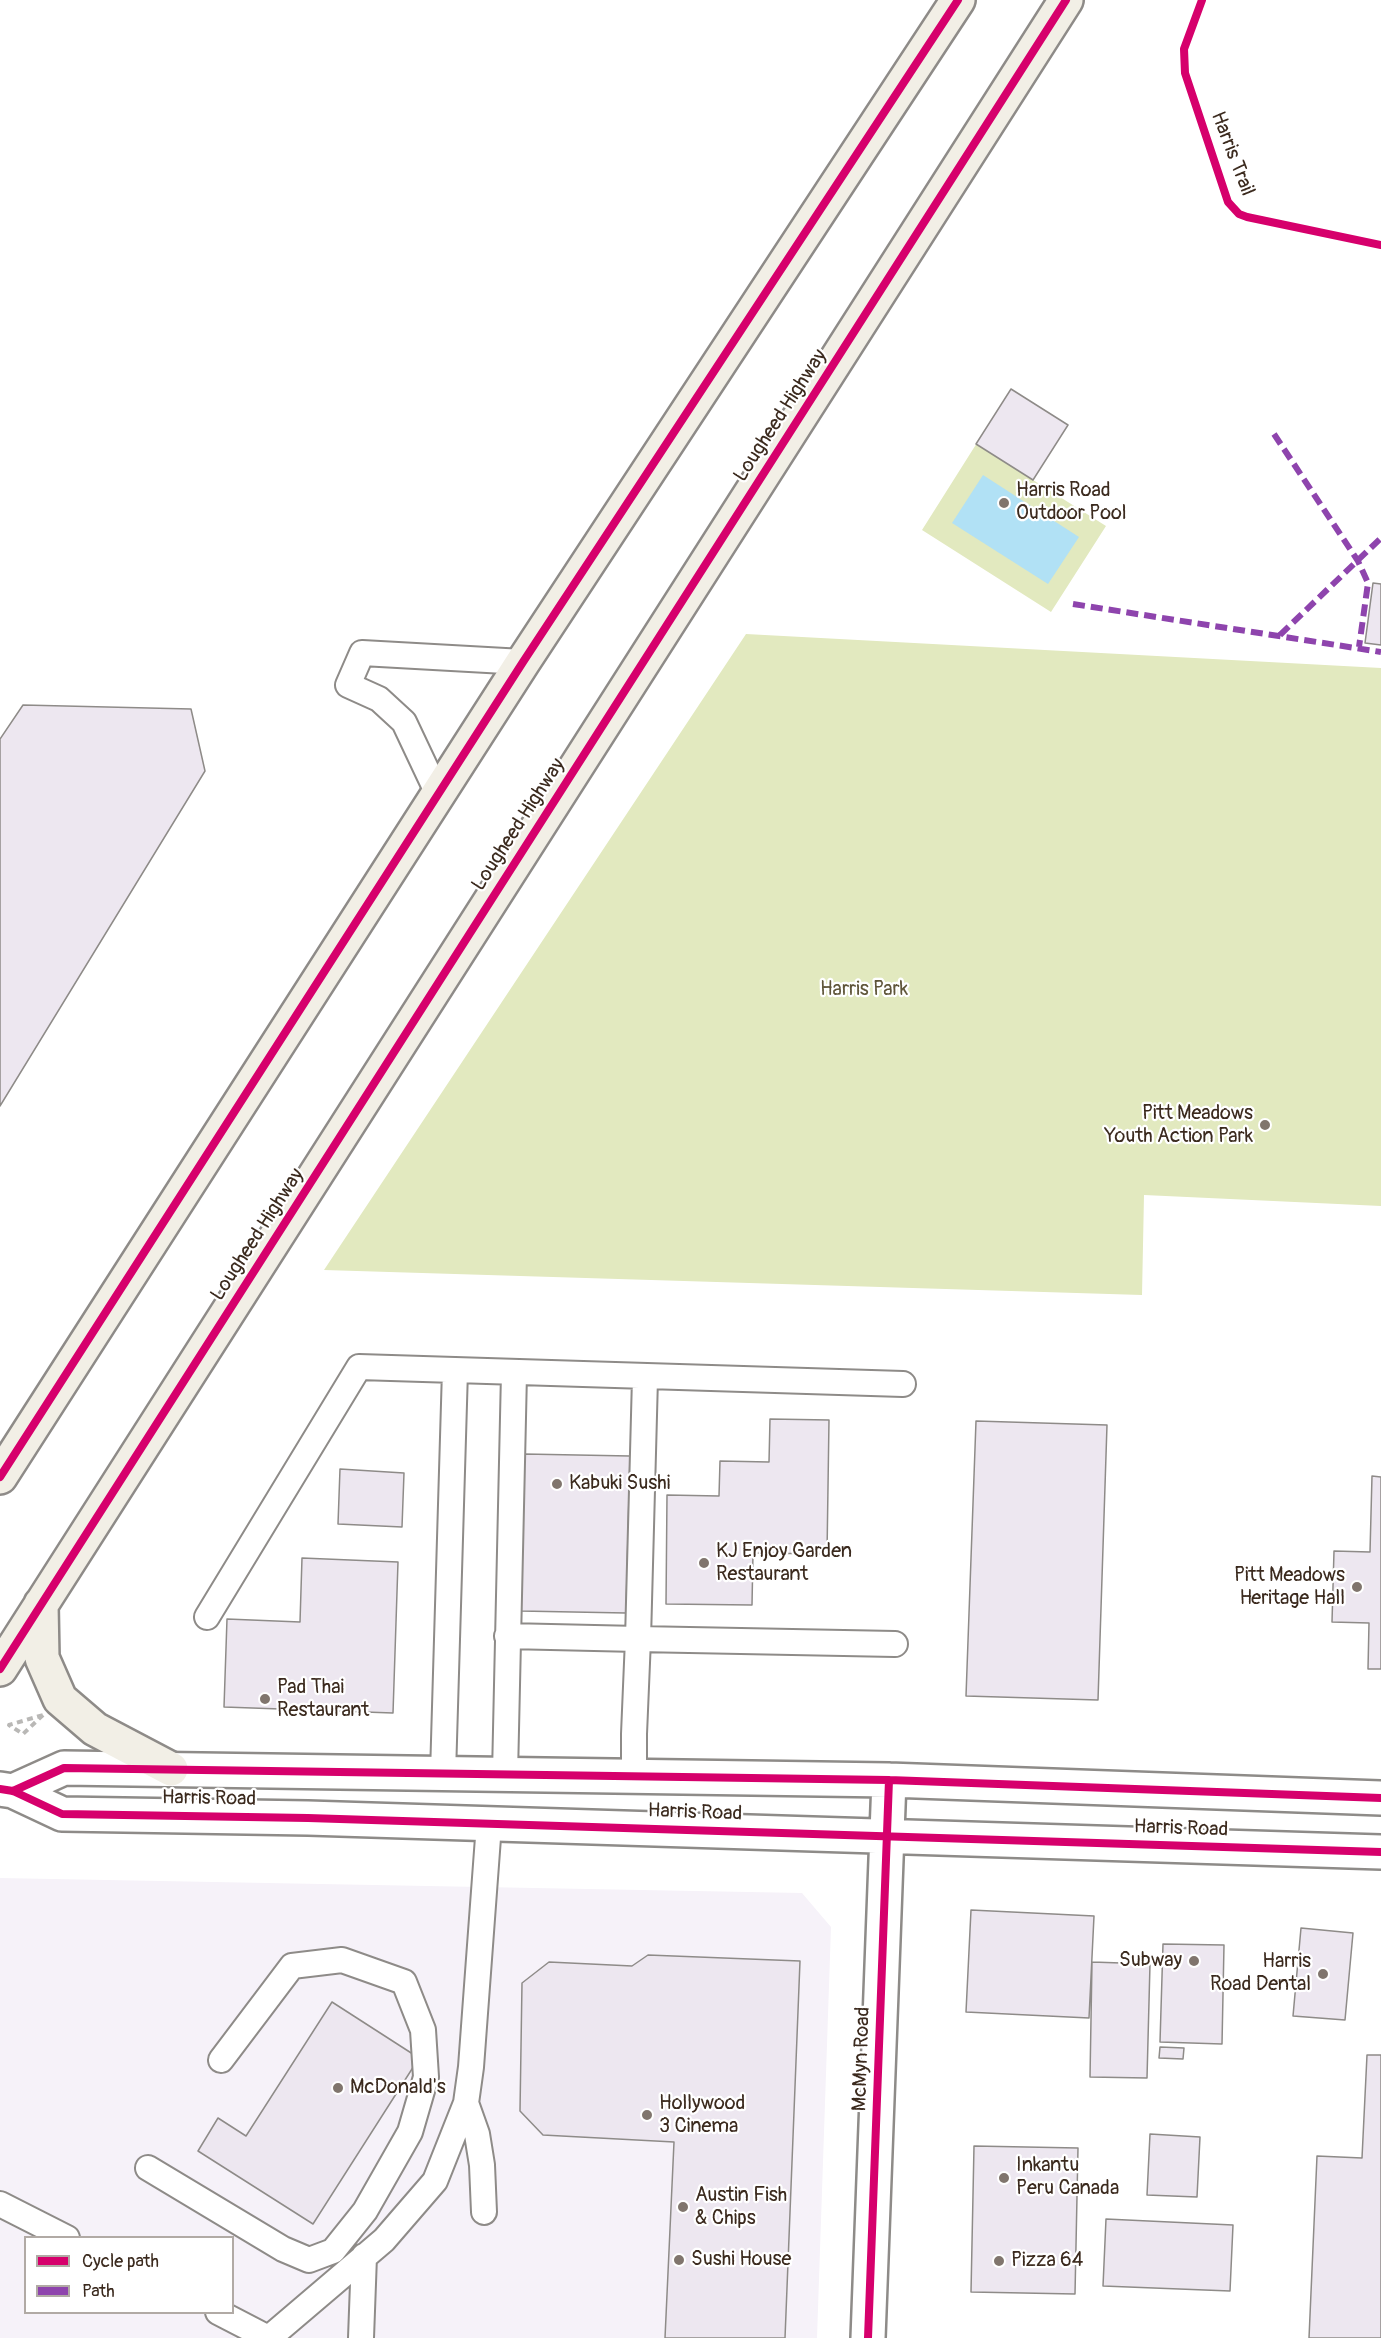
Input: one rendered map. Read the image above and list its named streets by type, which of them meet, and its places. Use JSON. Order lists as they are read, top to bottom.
{
  "streets": {
    "highway": ["Lougheed Highway"],
    "main road": ["Harris Road", "McMyn Road"],
    "cycle path": ["Harris Trail"]
  },
  "crossings": [
    ["Harris Road", "McMyn Road"]
  ],
  "parks": ["Harris Park"],
  "places": [
    "Harris Road Outdoor Pool",
    "Pitt Meadows Youth Action Park",
    "Kabuki Sushi",
    "KJ Enjoy Garden Restaurant",
    "Pitt Meadows Heritage Hall",
    "Pad Thai Restaurant",
    "Subway",
    "Harris Road Dental",
    "McDonald's",
    "Hollywood 3 Cinema",
    "Inkantu Peru Canada",
    "Austin Fish & Chips",
    "Sushi House",
    "Pizza 64"
  ],
  "legend": ["Cycle path", "Path"]
}
